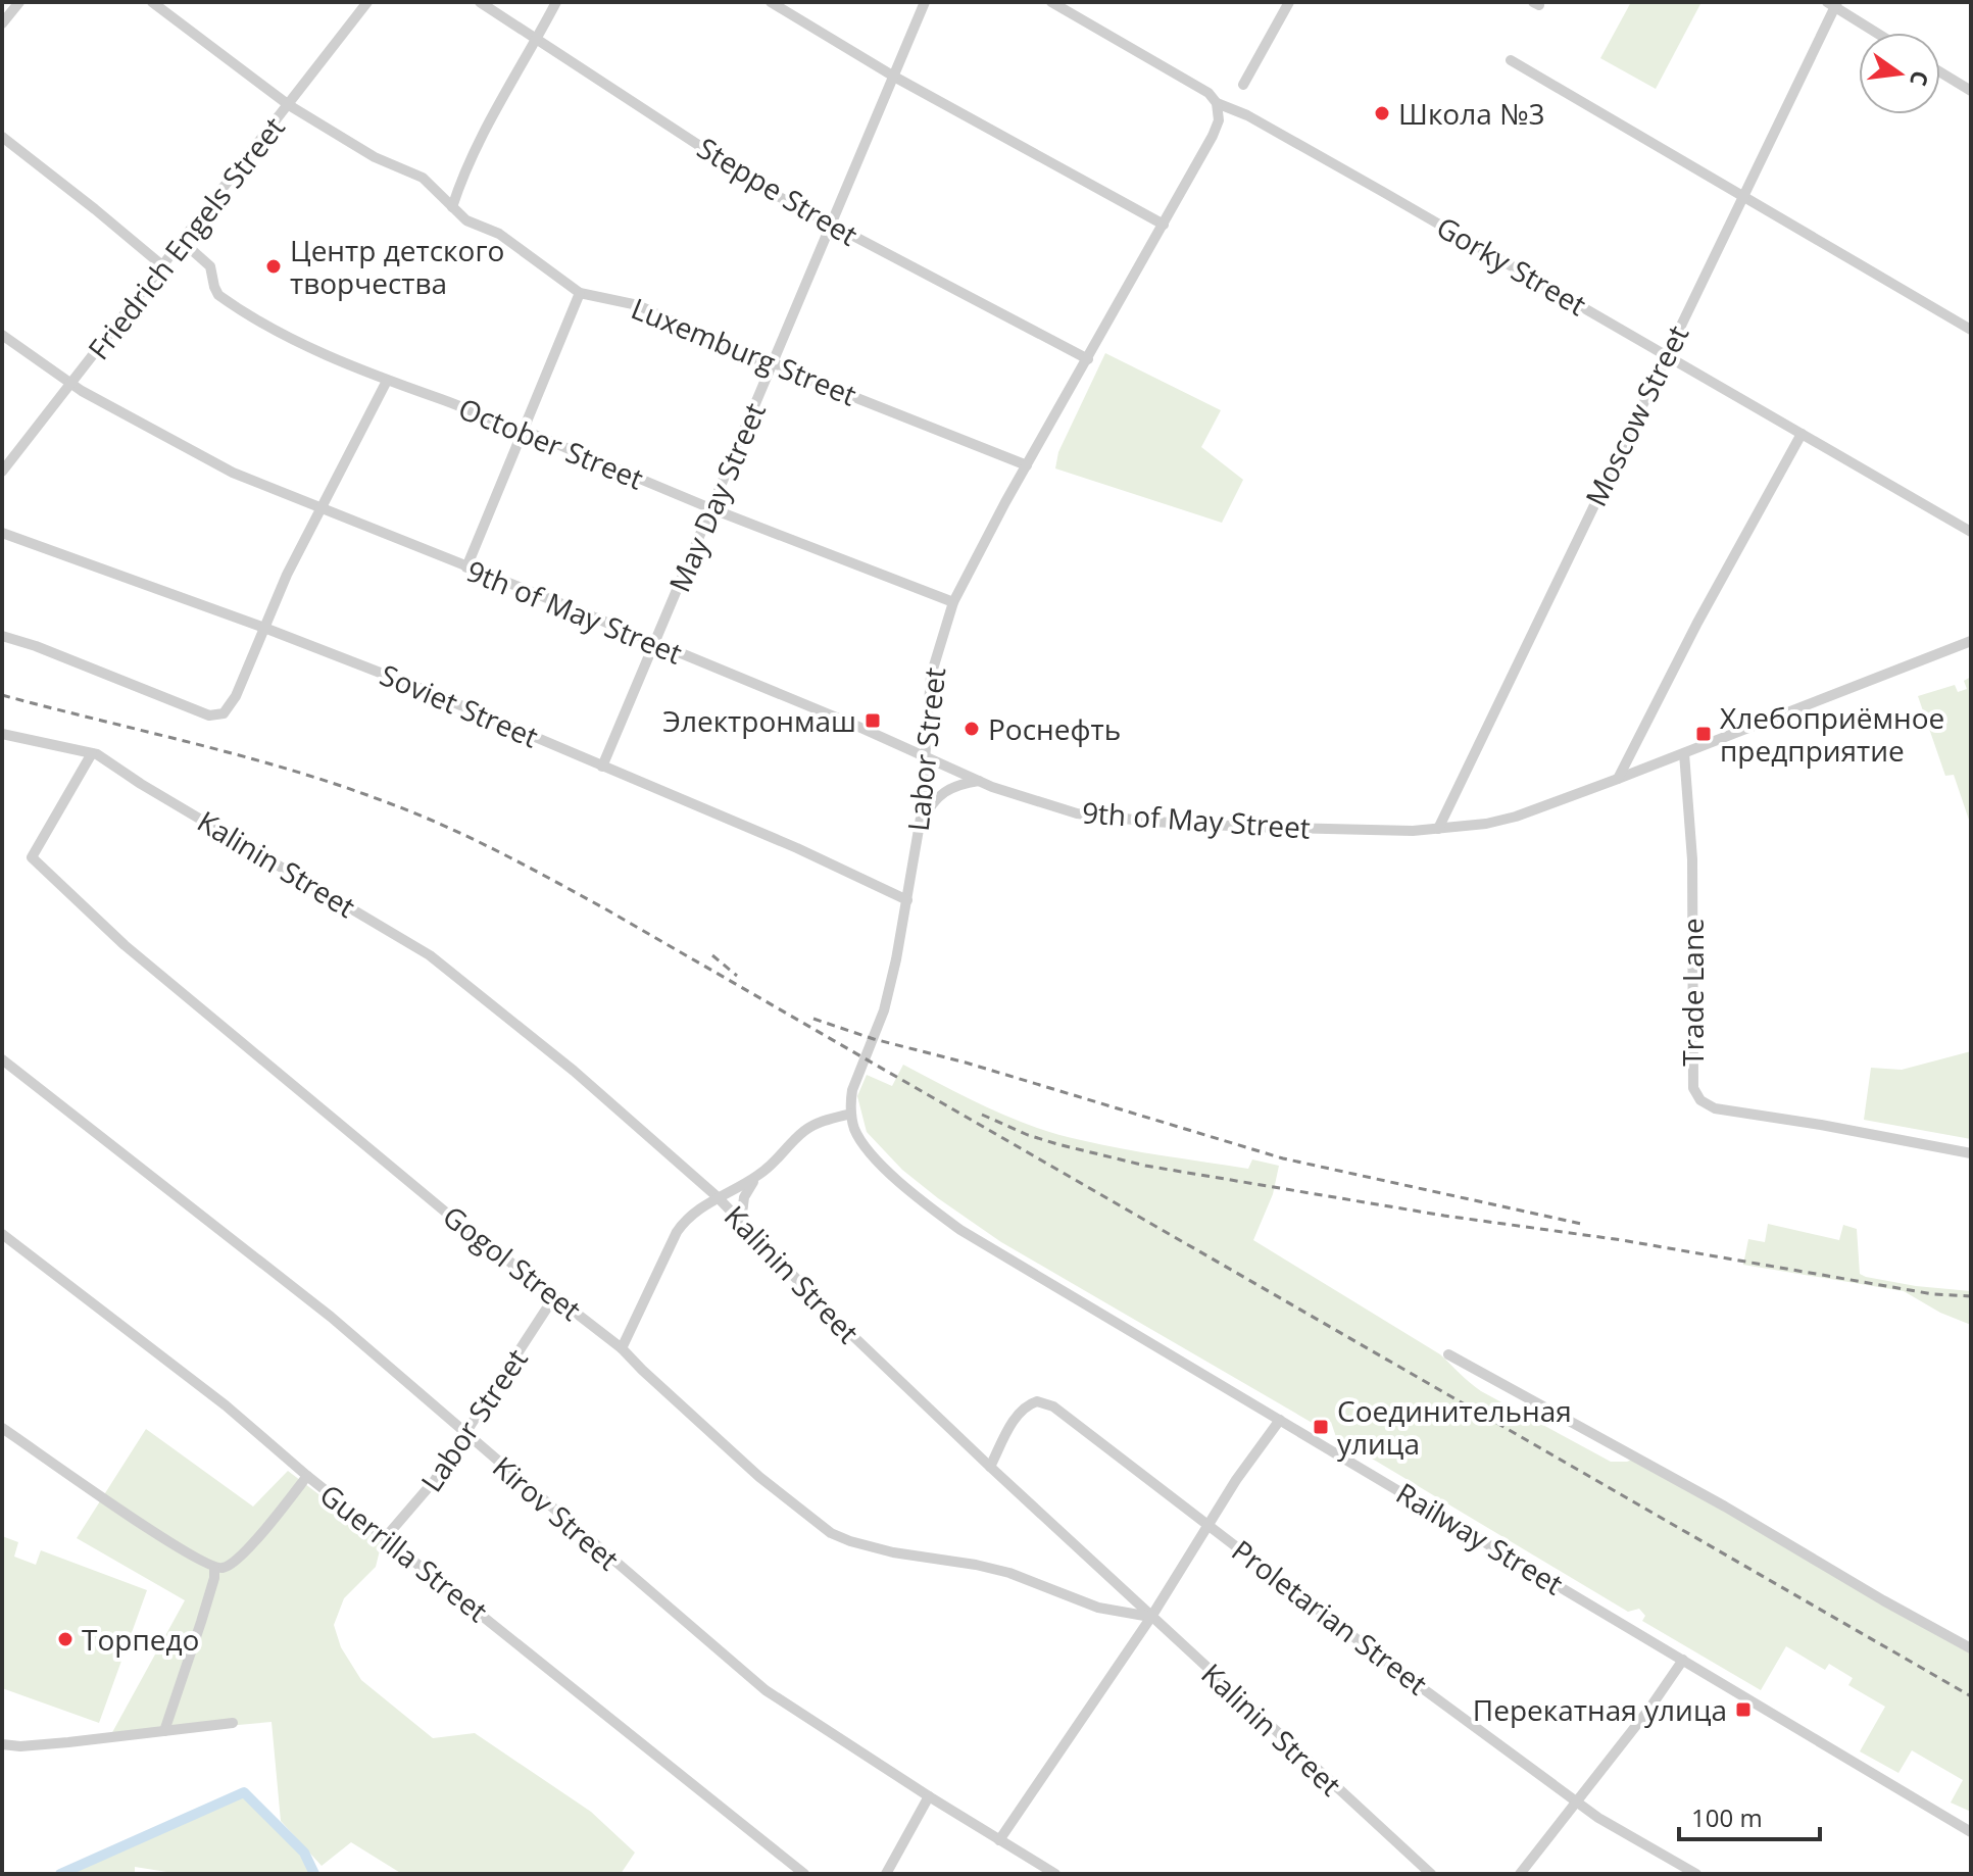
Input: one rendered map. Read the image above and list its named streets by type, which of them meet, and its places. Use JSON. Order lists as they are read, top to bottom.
{
  "streets": {
    "street": [
      "Steppe Street",
      "Friedrich Engels Street",
      "Gorky Street",
      "Luxemburg Street",
      "Moscow Street",
      "October Street",
      "May Day Street",
      "9th of May Street",
      "Soviet Street",
      "Labor Street",
      "Kalinin Street",
      "Trade Lane",
      "Gogol Street",
      "Kirov Street",
      "Railway Street",
      "Guerrilla Street",
      "Proletarian Street"
    ]
  },
  "crossings": [
    ["Steppe Street", "May Day Street"],
    ["Steppe Street", "Labor Street"],
    ["Friedrich Engels Street", "Luxemburg Street"],
    ["Friedrich Engels Street", "October Street"],
    ["Friedrich Engels Street", "9th of May Street"],
    ["Gorky Street", "Moscow Street"],
    ["Gorky Street", "Labor Street"],
    ["Luxemburg Street", "May Day Street"],
    ["Luxemburg Street", "Labor Street"],
    ["Moscow Street", "9th of May Street"],
    ["October Street", "May Day Street"],
    ["October Street", "Labor Street"],
    ["May Day Street", "9th of May Street"],
    ["May Day Street", "Soviet Street"],
    ["9th of May Street", "Labor Street"],
    ["9th of May Street", "Trade Lane"],
    ["Soviet Street", "Labor Street"],
    ["Labor Street", "Gogol Street"],
    ["Labor Street", "Kirov Street"],
    ["Labor Street", "Railway Street"],
    ["Labor Street", "Guerrilla Street"],
    ["Kalinin Street", "Gogol Street"],
    ["Kalinin Street", "Proletarian Street"]
  ],
  "places": {
    "other": [
      "Школа №3",
      "Центр детского творчества",
      "Роснефть",
      "Торпедо"
    ],
    "transit": [
      "Электронмаш",
      "Хлебоприёмное предприятие",
      "Соединительная улица",
      "Перекатная улица"
    ]
  },
  "scale_bar": "100 m",
  "north": "right"
}
